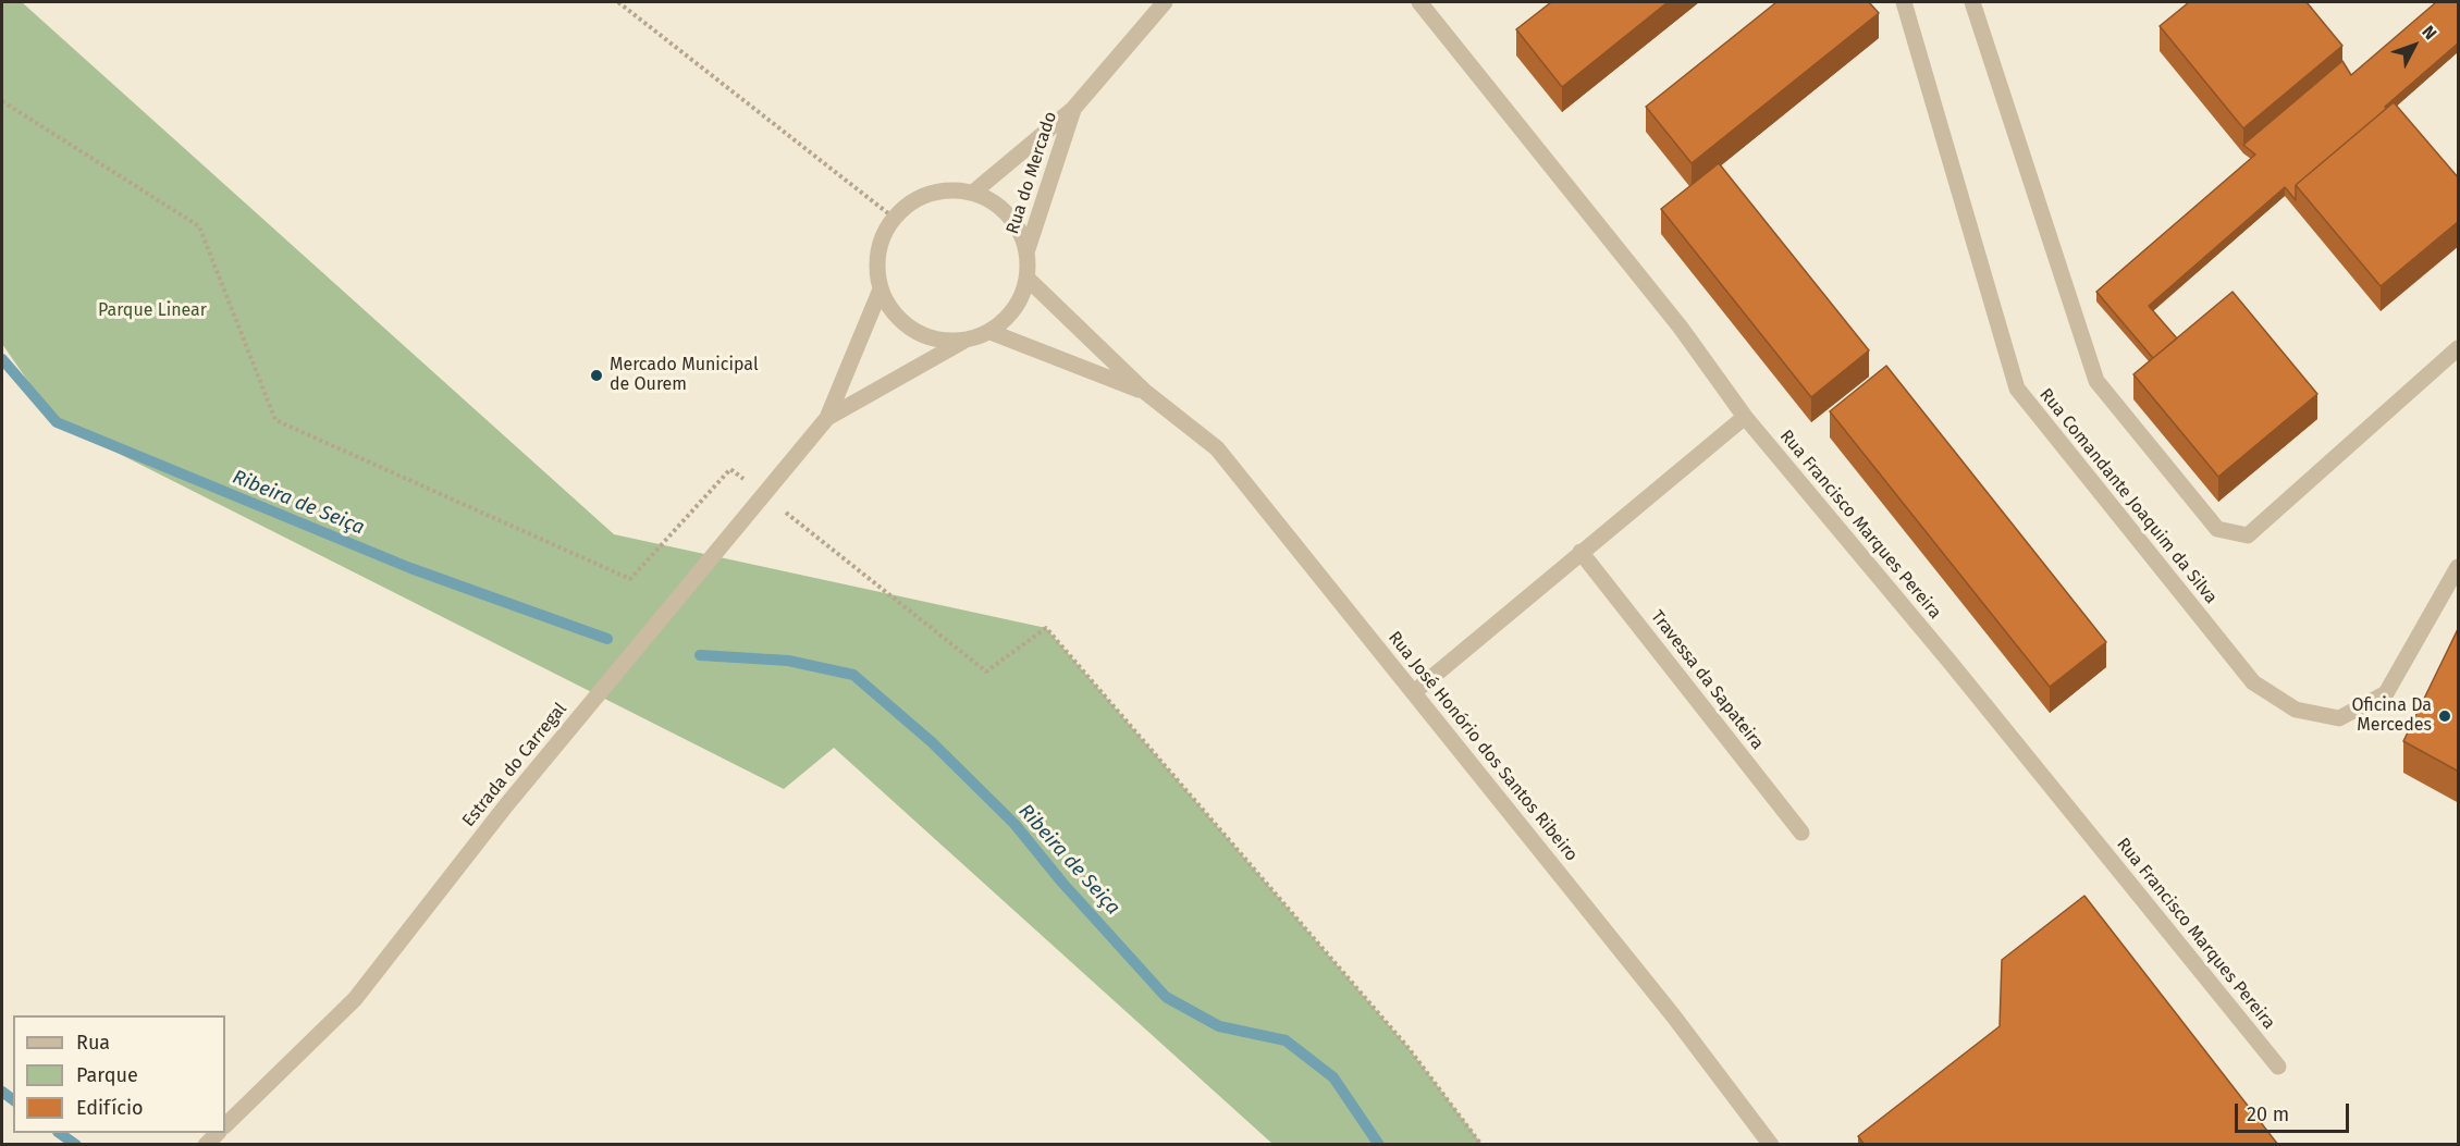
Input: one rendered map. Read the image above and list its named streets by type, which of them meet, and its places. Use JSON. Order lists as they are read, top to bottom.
{
  "streets": {
    "street": [
      "Rua do Mercado",
      "Rua Comandante Joaquim da Silva",
      "Rua Francisco Marques Pereira",
      "Travessa da Sapateira",
      "Rua José Honório dos Santos Ribeiro",
      "Estrada do Carregal"
    ]
  },
  "crossings": [
    ["Rua do Mercado", "Rua José Honório dos Santos Ribeiro"],
    ["Rua do Mercado", "Estrada do Carregal"],
    ["Rua José Honório dos Santos Ribeiro", "Estrada do Carregal"]
  ],
  "water": ["Ribeira de Seiça"],
  "parks": ["Parque Linear"],
  "places": ["Mercado Municipal de Ourem", "Oficina Da Mercedes"],
  "legend": ["Rua", "Parque", "Edifício"],
  "scale_bar": "20 m",
  "north": "top right"
}
